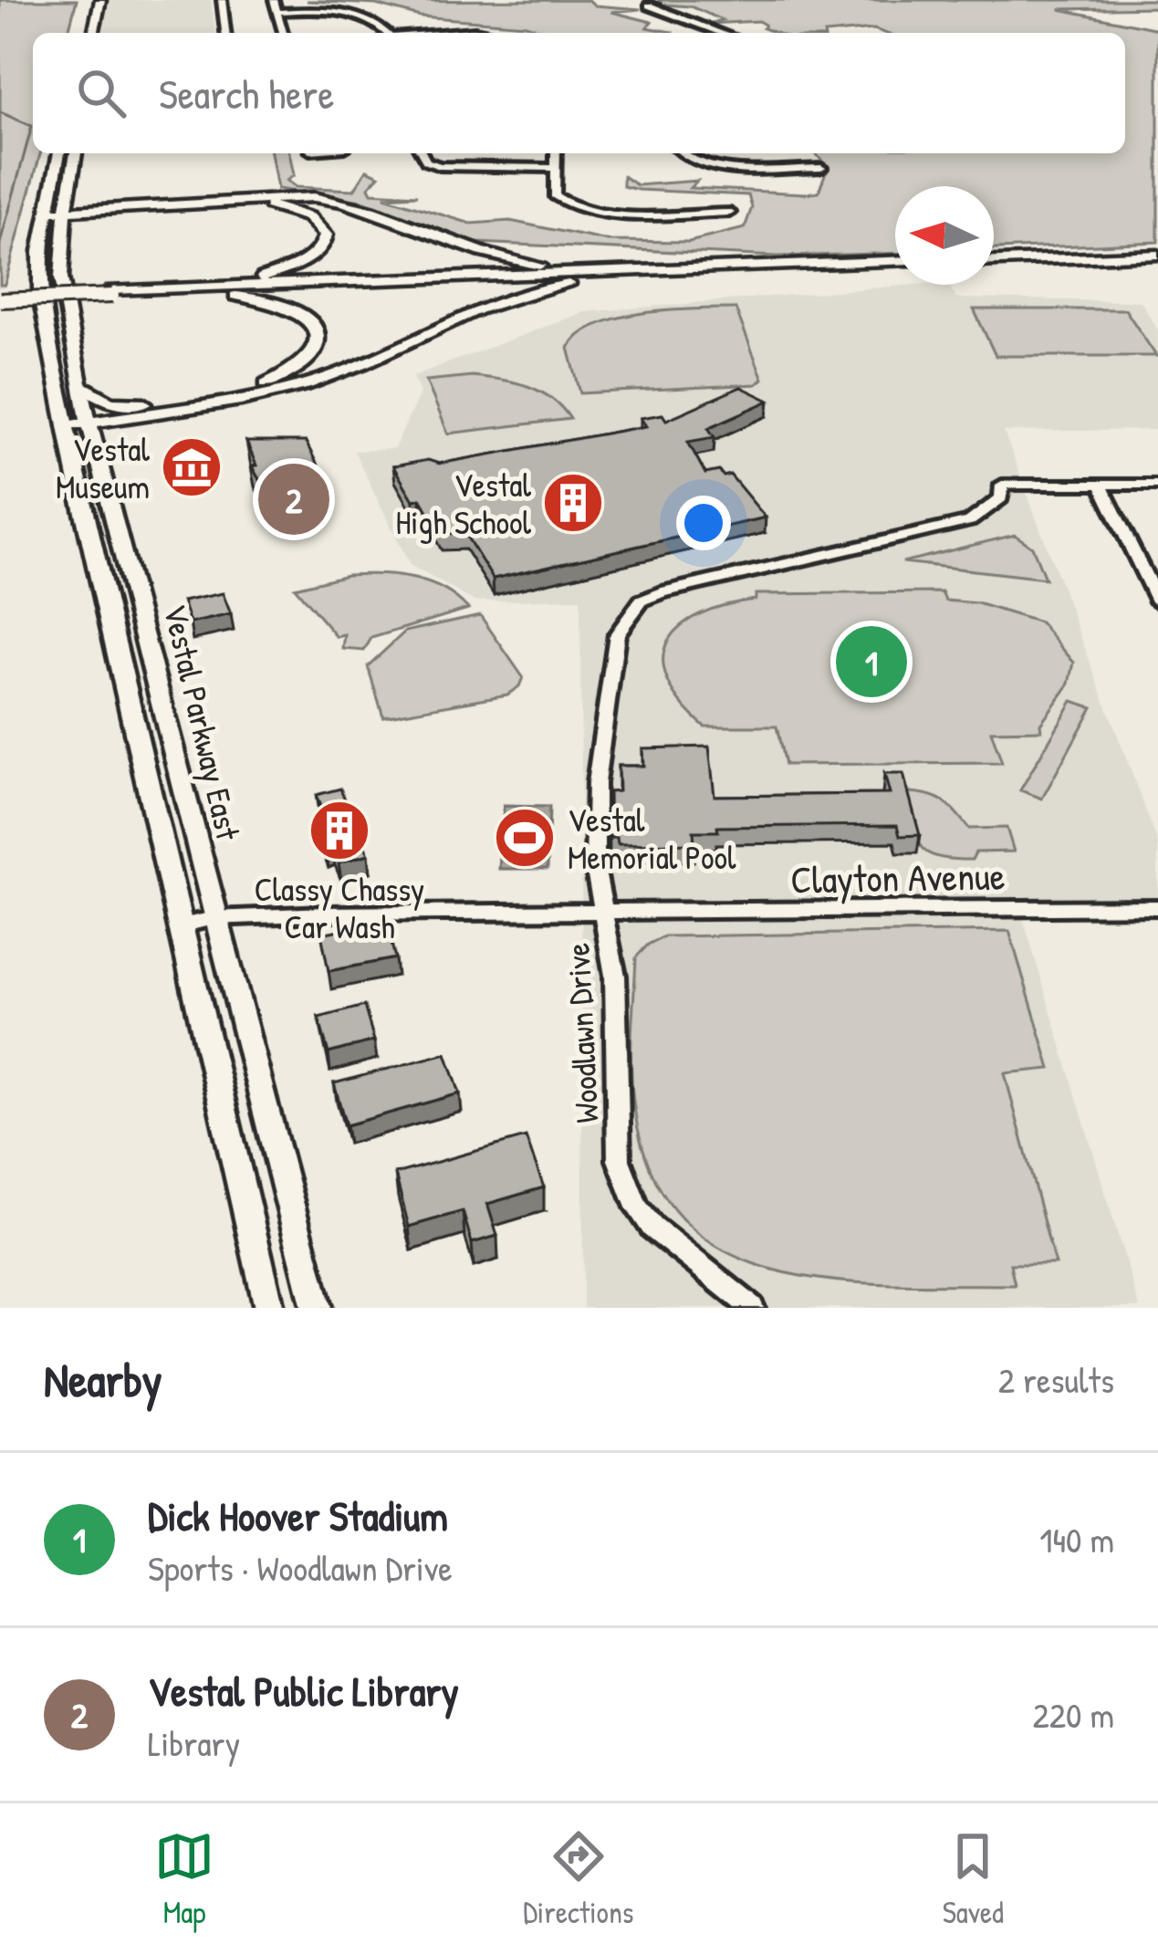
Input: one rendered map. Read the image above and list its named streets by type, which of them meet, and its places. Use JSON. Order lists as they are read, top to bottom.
{
  "streets": {
    "main road": ["Vestal Parkway East"],
    "street": ["Clayton Avenue", "Woodlawn Drive"]
  },
  "crossings": [
    ["Vestal Parkway East", "Clayton Avenue"],
    ["Clayton Avenue", "Woodlawn Drive"]
  ],
  "places": {
    "museum": ["Vestal Museum"],
    "building": ["Vestal High School", "Classy Chassy Car Wash"],
    "sports": ["Vestal Memorial Pool"]
  },
  "north": "left",
  "page": {
    "search": "Search here",
    "pins": ["2", "1"],
    "heading": ["Nearby", "2 results"],
    "list": [
      {
        "mark": "1",
        "name": "Dick Hoover Stadium",
        "note": "Sports · Woodlawn Drive",
        "value": "140 m"
      },
      {
        "mark": "2",
        "name": "Vestal Public Library",
        "note": "Library",
        "value": "220 m"
      }
    ],
    "nav": ["Map", "Directions", "Saved"]
  }
}
